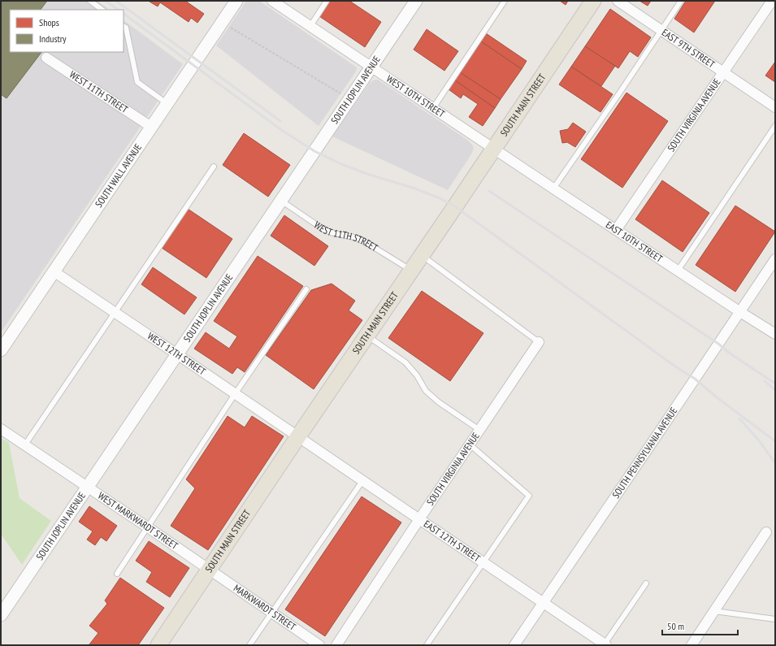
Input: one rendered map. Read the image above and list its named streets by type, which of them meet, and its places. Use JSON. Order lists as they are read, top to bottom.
{
  "streets": {
    "main road": ["SOUTH MAIN STREET"],
    "street": [
      "EAST 9TH STREET",
      "SOUTH JOPLIN AVENUE",
      "WEST 11TH STREET",
      "WEST 10TH STREET",
      "SOUTH VIRGINIA AVENUE",
      "SOUTH WALL AVENUE",
      "EAST 10TH STREET",
      "WEST 12TH STREET",
      "SOUTH PENNSYLVANIA AVENUE",
      "WEST MARKWARDT STREET",
      "EAST 12TH STREET",
      "MARKWARDT STREET"
    ]
  },
  "crossings": [
    ["EAST 9TH STREET", "SOUTH VIRGINIA AVENUE"],
    ["SOUTH JOPLIN AVENUE", "WEST 11TH STREET"],
    ["SOUTH JOPLIN AVENUE", "WEST 10TH STREET"],
    ["SOUTH JOPLIN AVENUE", "WEST 12TH STREET"],
    ["SOUTH JOPLIN AVENUE", "WEST MARKWARDT STREET"],
    ["WEST 11TH STREET", "SOUTH MAIN STREET"],
    ["WEST 11TH STREET", "SOUTH WALL AVENUE"],
    ["WEST 10TH STREET", "SOUTH MAIN STREET"],
    ["WEST 10TH STREET", "EAST 10TH STREET"],
    ["SOUTH MAIN STREET", "EAST 10TH STREET"],
    ["SOUTH MAIN STREET", "WEST 12TH STREET"],
    ["SOUTH MAIN STREET", "WEST MARKWARDT STREET"],
    ["SOUTH MAIN STREET", "EAST 12TH STREET"],
    ["SOUTH MAIN STREET", "MARKWARDT STREET"],
    ["SOUTH VIRGINIA AVENUE", "EAST 10TH STREET"],
    ["SOUTH VIRGINIA AVENUE", "EAST 12TH STREET"],
    ["SOUTH WALL AVENUE", "WEST 12TH STREET"],
    ["EAST 10TH STREET", "SOUTH PENNSYLVANIA AVENUE"],
    ["WEST 12TH STREET", "EAST 12TH STREET"],
    ["SOUTH PENNSYLVANIA AVENUE", "EAST 12TH STREET"],
    ["WEST MARKWARDT STREET", "MARKWARDT STREET"]
  ],
  "legend": ["Shops", "Industry"],
  "scale_bar": "50 m"
}
